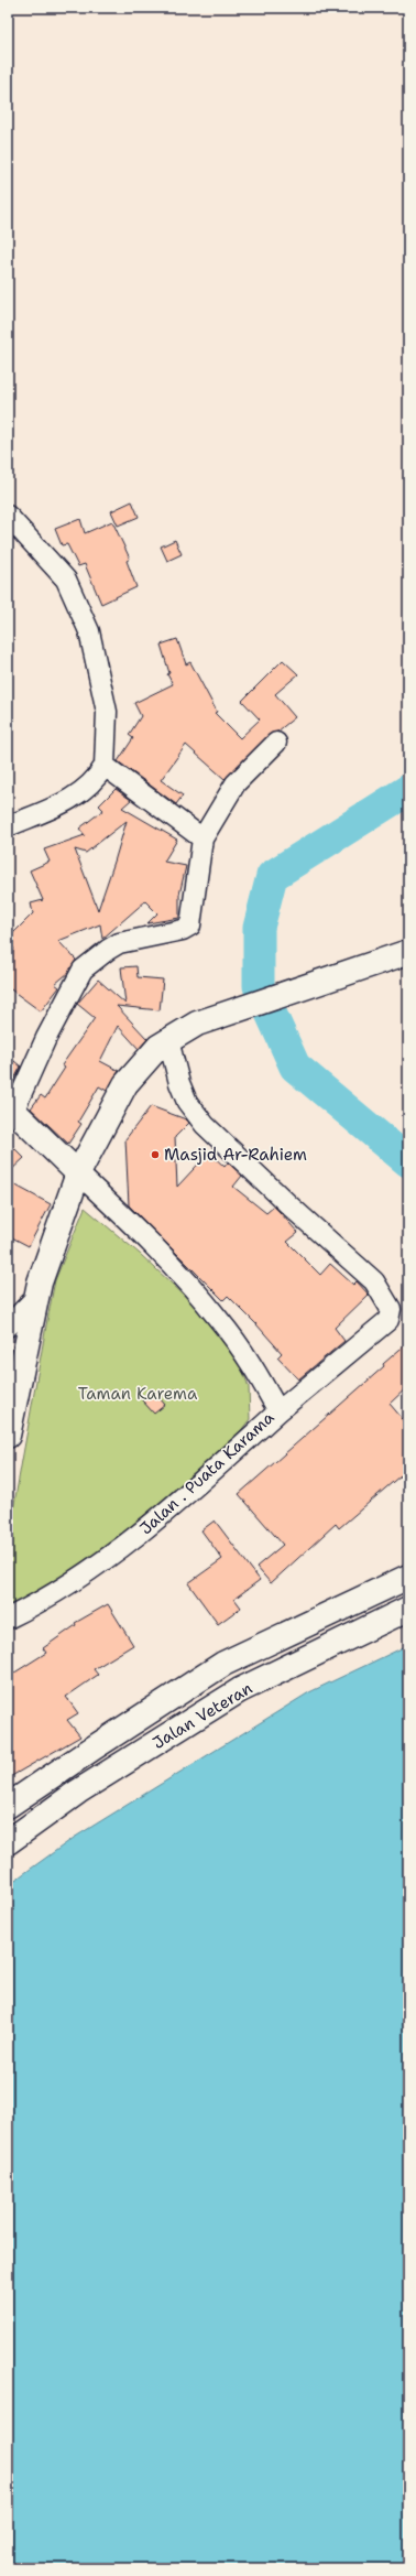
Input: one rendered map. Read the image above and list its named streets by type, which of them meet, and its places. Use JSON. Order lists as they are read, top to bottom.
{
  "streets": {
    "main road": ["Jalan Veteran"],
    "street": ["Jalan . Puata Karama"]
  },
  "parks": ["Taman Karema"],
  "places": ["Masjid Ar-Rahiem"]
}
